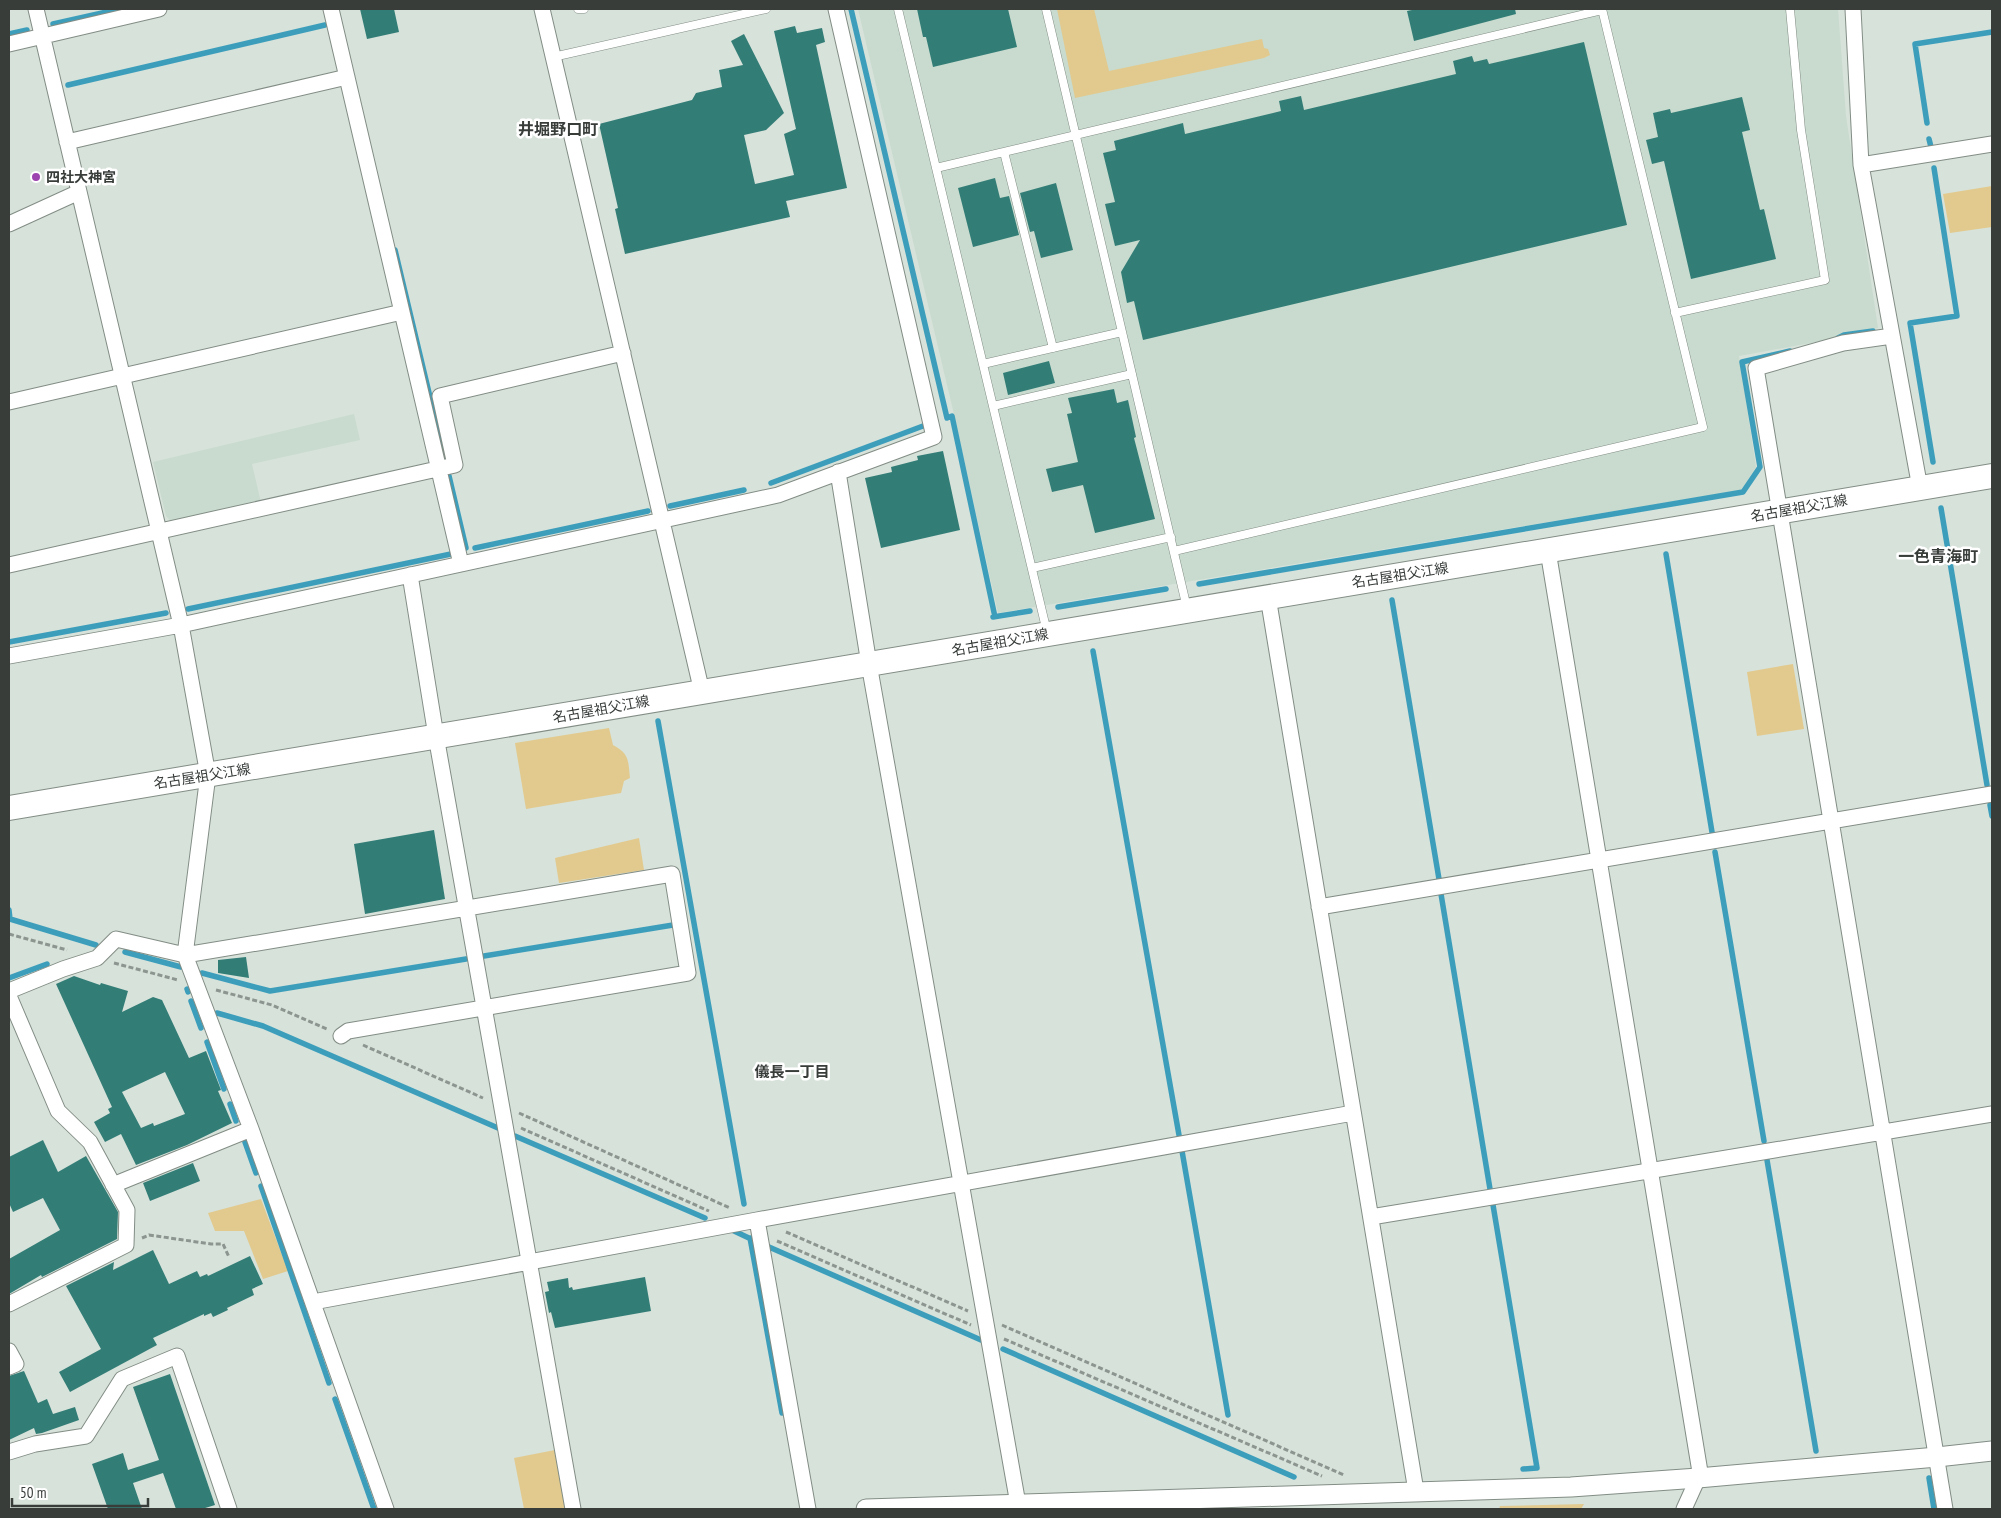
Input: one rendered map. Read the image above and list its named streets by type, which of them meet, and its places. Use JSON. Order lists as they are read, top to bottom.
{
  "streets": {
    "main road": ["名古屋祖父江線"]
  },
  "districts": ["井堀野口町", "一色青海町", "儀長一丁目"],
  "places": ["四社大神宮"],
  "scale_bar": "50 m"
}
